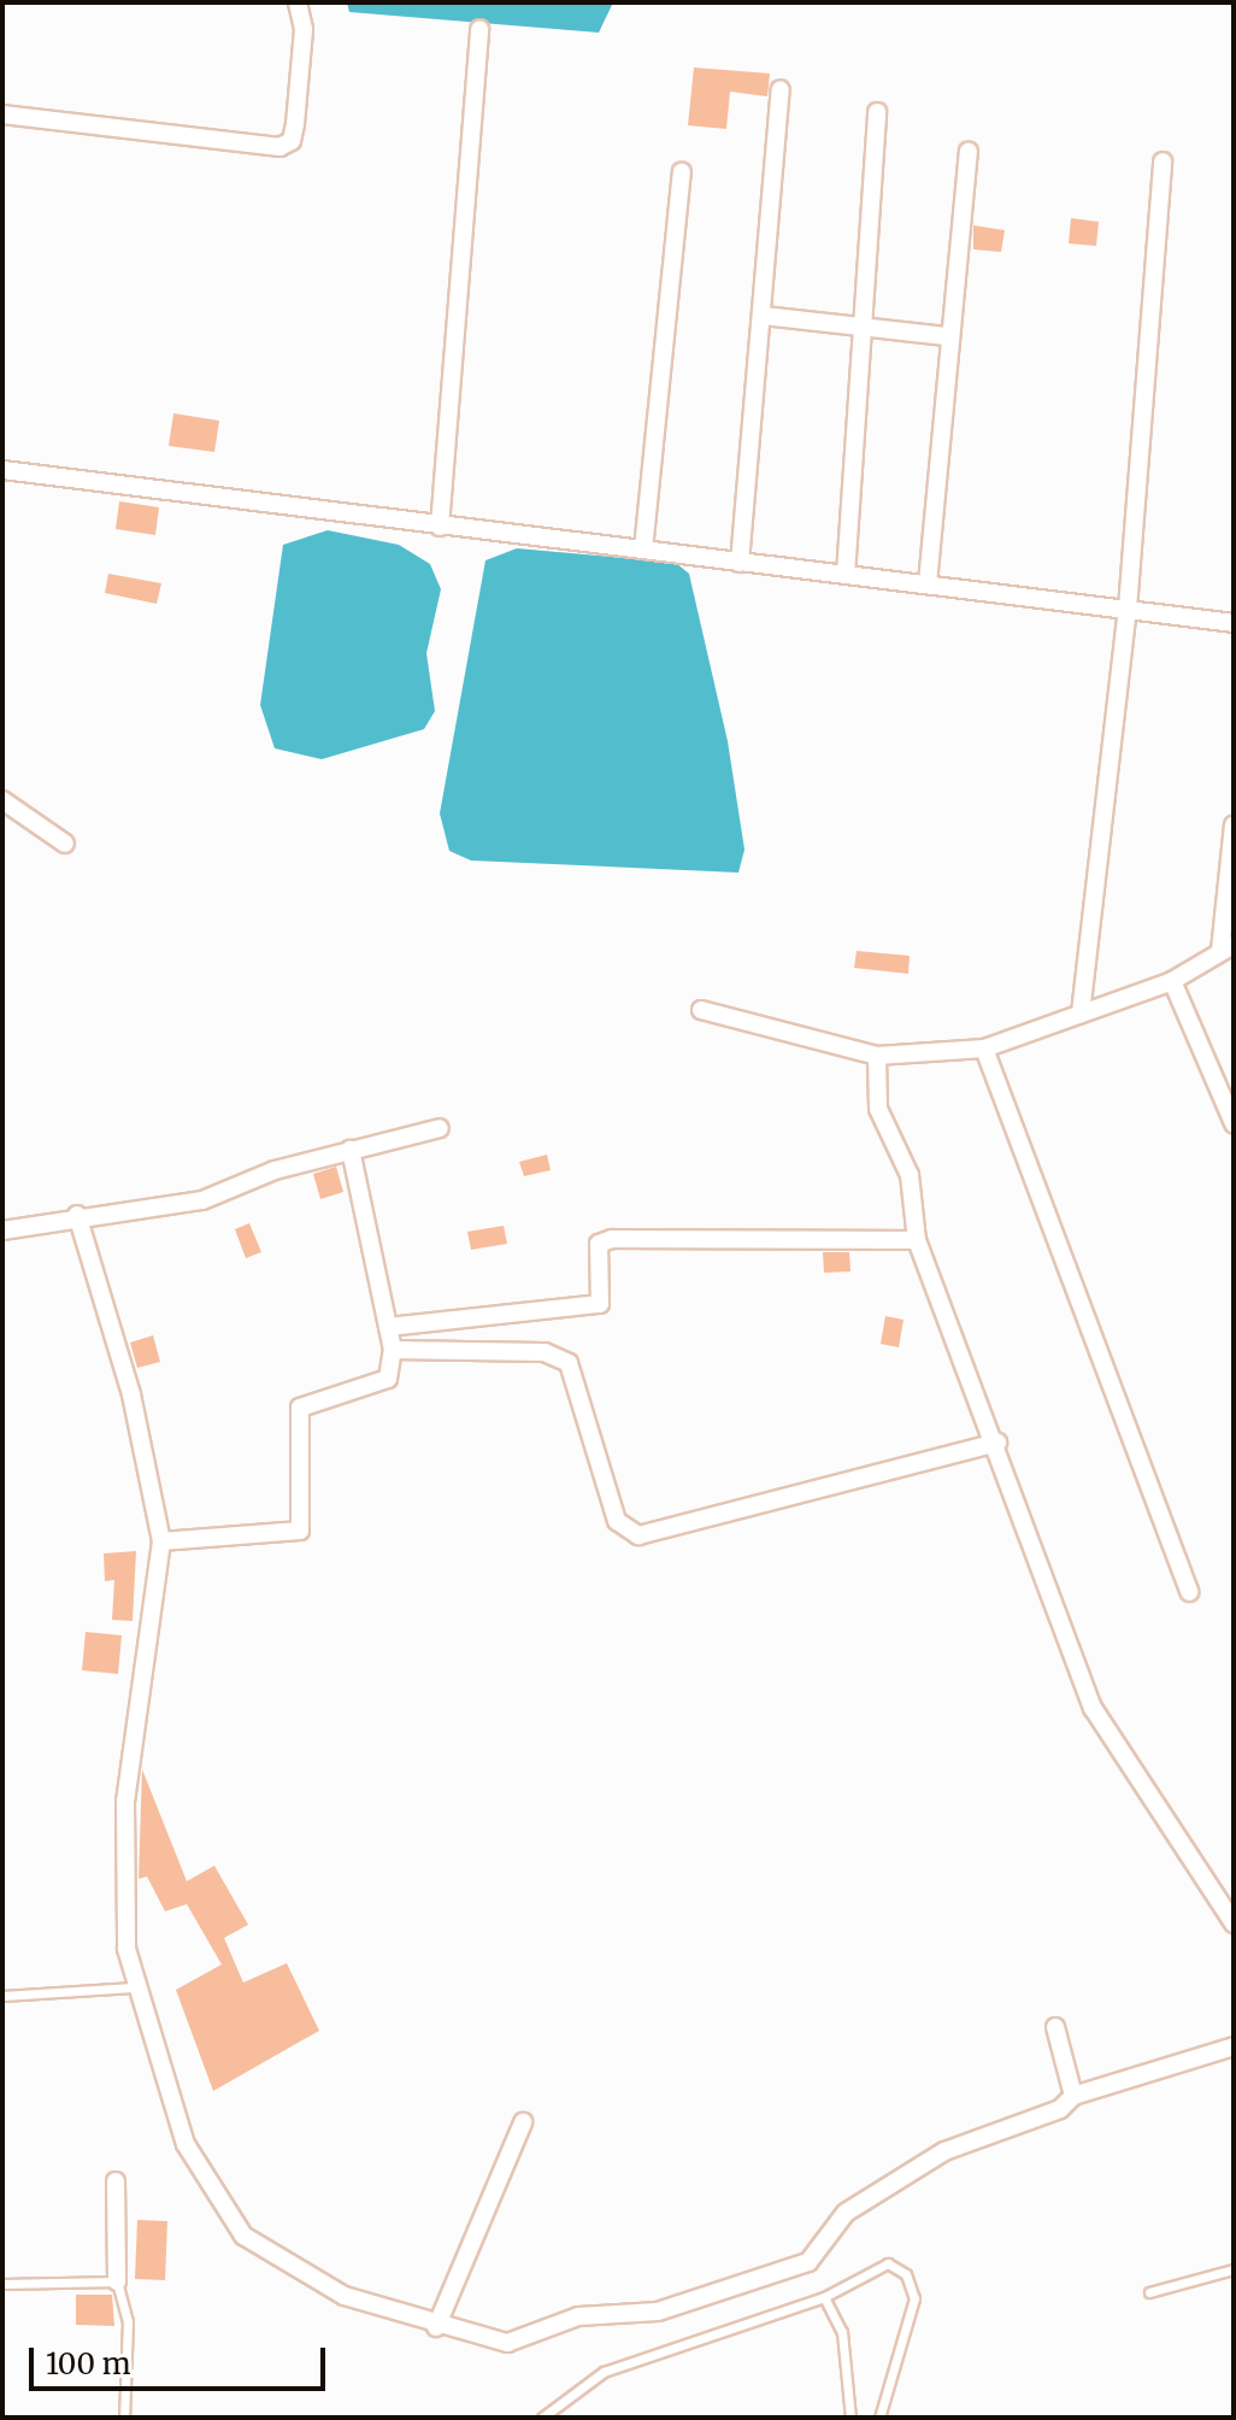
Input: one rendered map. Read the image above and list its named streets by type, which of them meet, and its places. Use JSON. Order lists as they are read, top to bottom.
{
  "scale_bar": "100 m"
}
